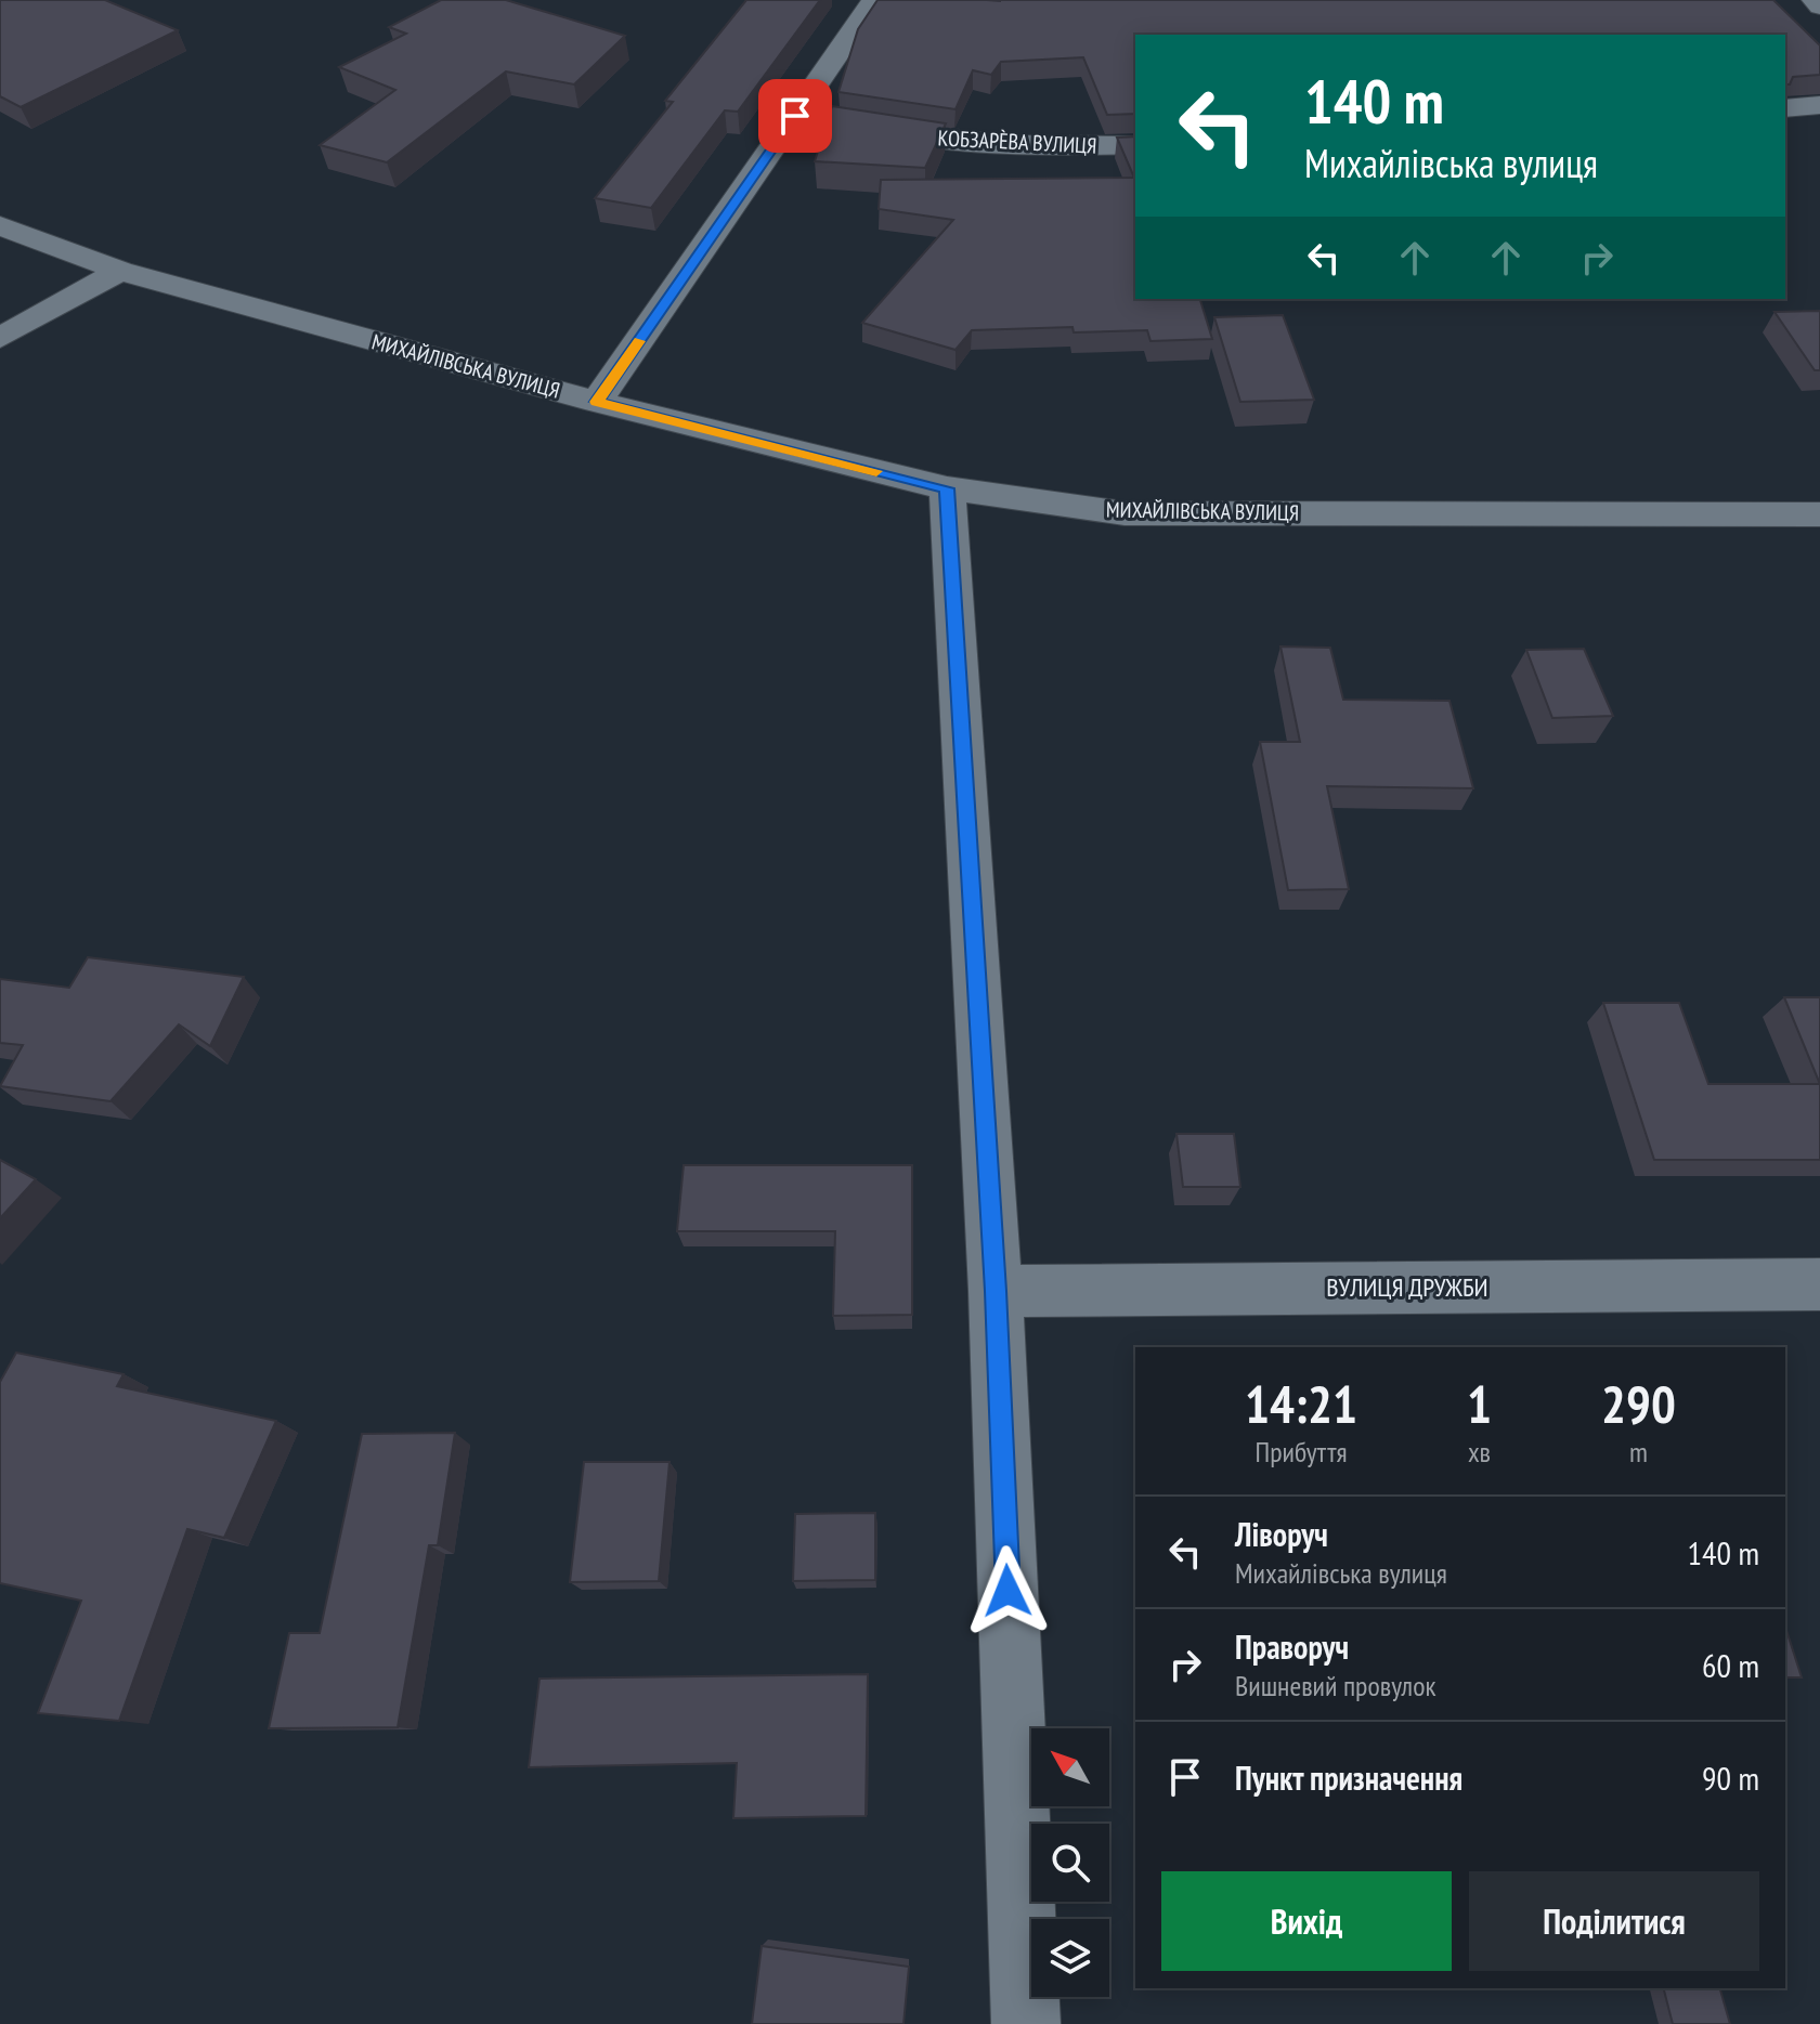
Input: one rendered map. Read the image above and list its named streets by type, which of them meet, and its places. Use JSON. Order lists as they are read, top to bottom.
{
  "streets": {
    "street": ["КОБЗАРÈВА ВУЛИЦЯ", "МИХАЙЛІВСЬКА ВУЛИЦЯ", "ВУЛИЦЯ ДРУЖБИ"]
  },
  "north": "top left",
  "page": {
    "turn": ["140 m", "Михайлівська вулиця"],
    "eta": [
      "14:21",
      "Прибуття",
      "1",
      "хв",
      "290",
      "m"
    ],
    "list": [
      {
        "name": "Ліворуч",
        "note": "Михайлівська вулиця",
        "value": "140 m"
      },
      {
        "name": "Праворуч",
        "note": "Вишневий провулок",
        "value": "60 m"
      },
      {
        "name": "Пункт призначення",
        "value": "90 m"
      }
    ],
    "buttons": ["Вихід", "Поділитися"]
  }
}
